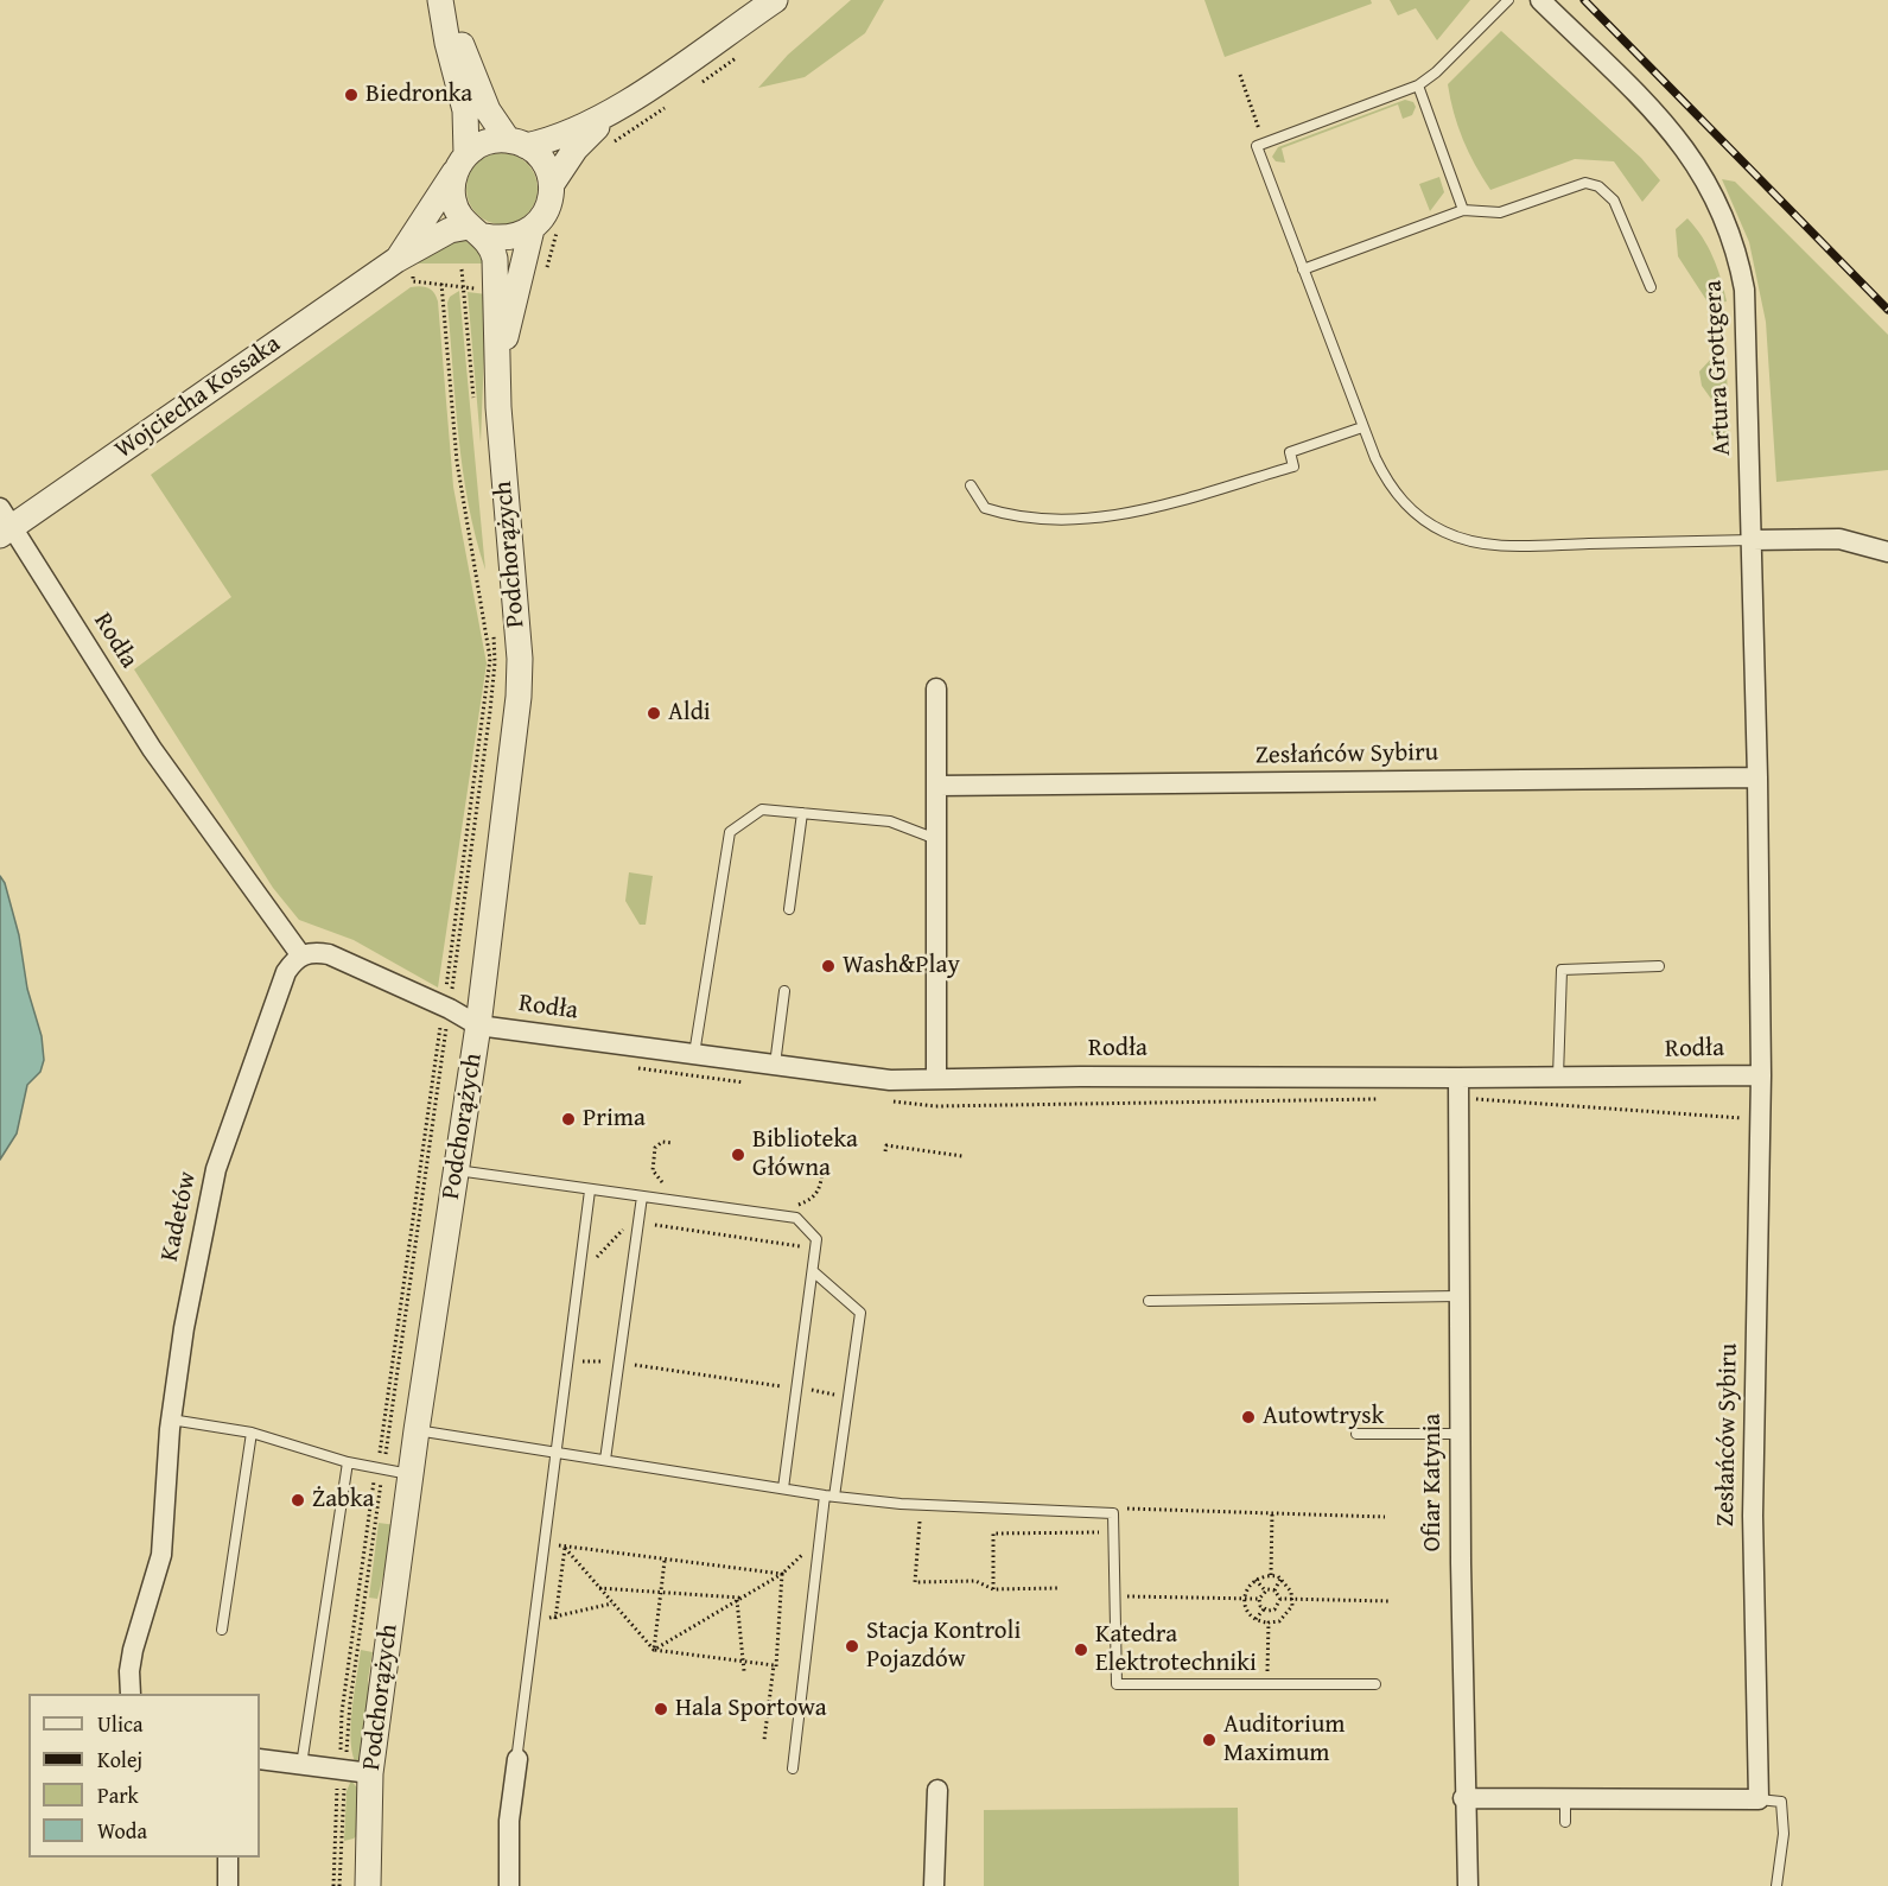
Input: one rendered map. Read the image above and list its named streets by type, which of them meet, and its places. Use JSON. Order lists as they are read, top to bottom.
{
  "streets": {
    "street": [
      "Artura Grottgera",
      "Wojciecha Kossaka",
      "Podchorążych",
      "Rodła",
      "Zesłańców Sybiru",
      "Kadetów",
      "Ofiar Katynia"
    ]
  },
  "crossings": [
    ["Artura Grottgera", "Zesłańców Sybiru"],
    ["Wojciecha Kossaka", "Podchorążych"],
    ["Wojciecha Kossaka", "Rodła"],
    ["Podchorążych", "Rodła"],
    ["Rodła", "Zesłańców Sybiru"],
    ["Rodła", "Kadetów"],
    ["Rodła", "Ofiar Katynia"]
  ],
  "places": [
    "Biedronka",
    "Aldi",
    "Wash&Play",
    "Prima",
    "Biblioteka Główna",
    "Autowtrysk",
    "Żabka",
    "Stacja Kontroli Pojazdów",
    "Katedra Elektrotechniki",
    "Hala Sportowa",
    "Auditorium Maximum"
  ],
  "legend": [
    "Ulica",
    "Kolej",
    "Park",
    "Woda"
  ]
}
